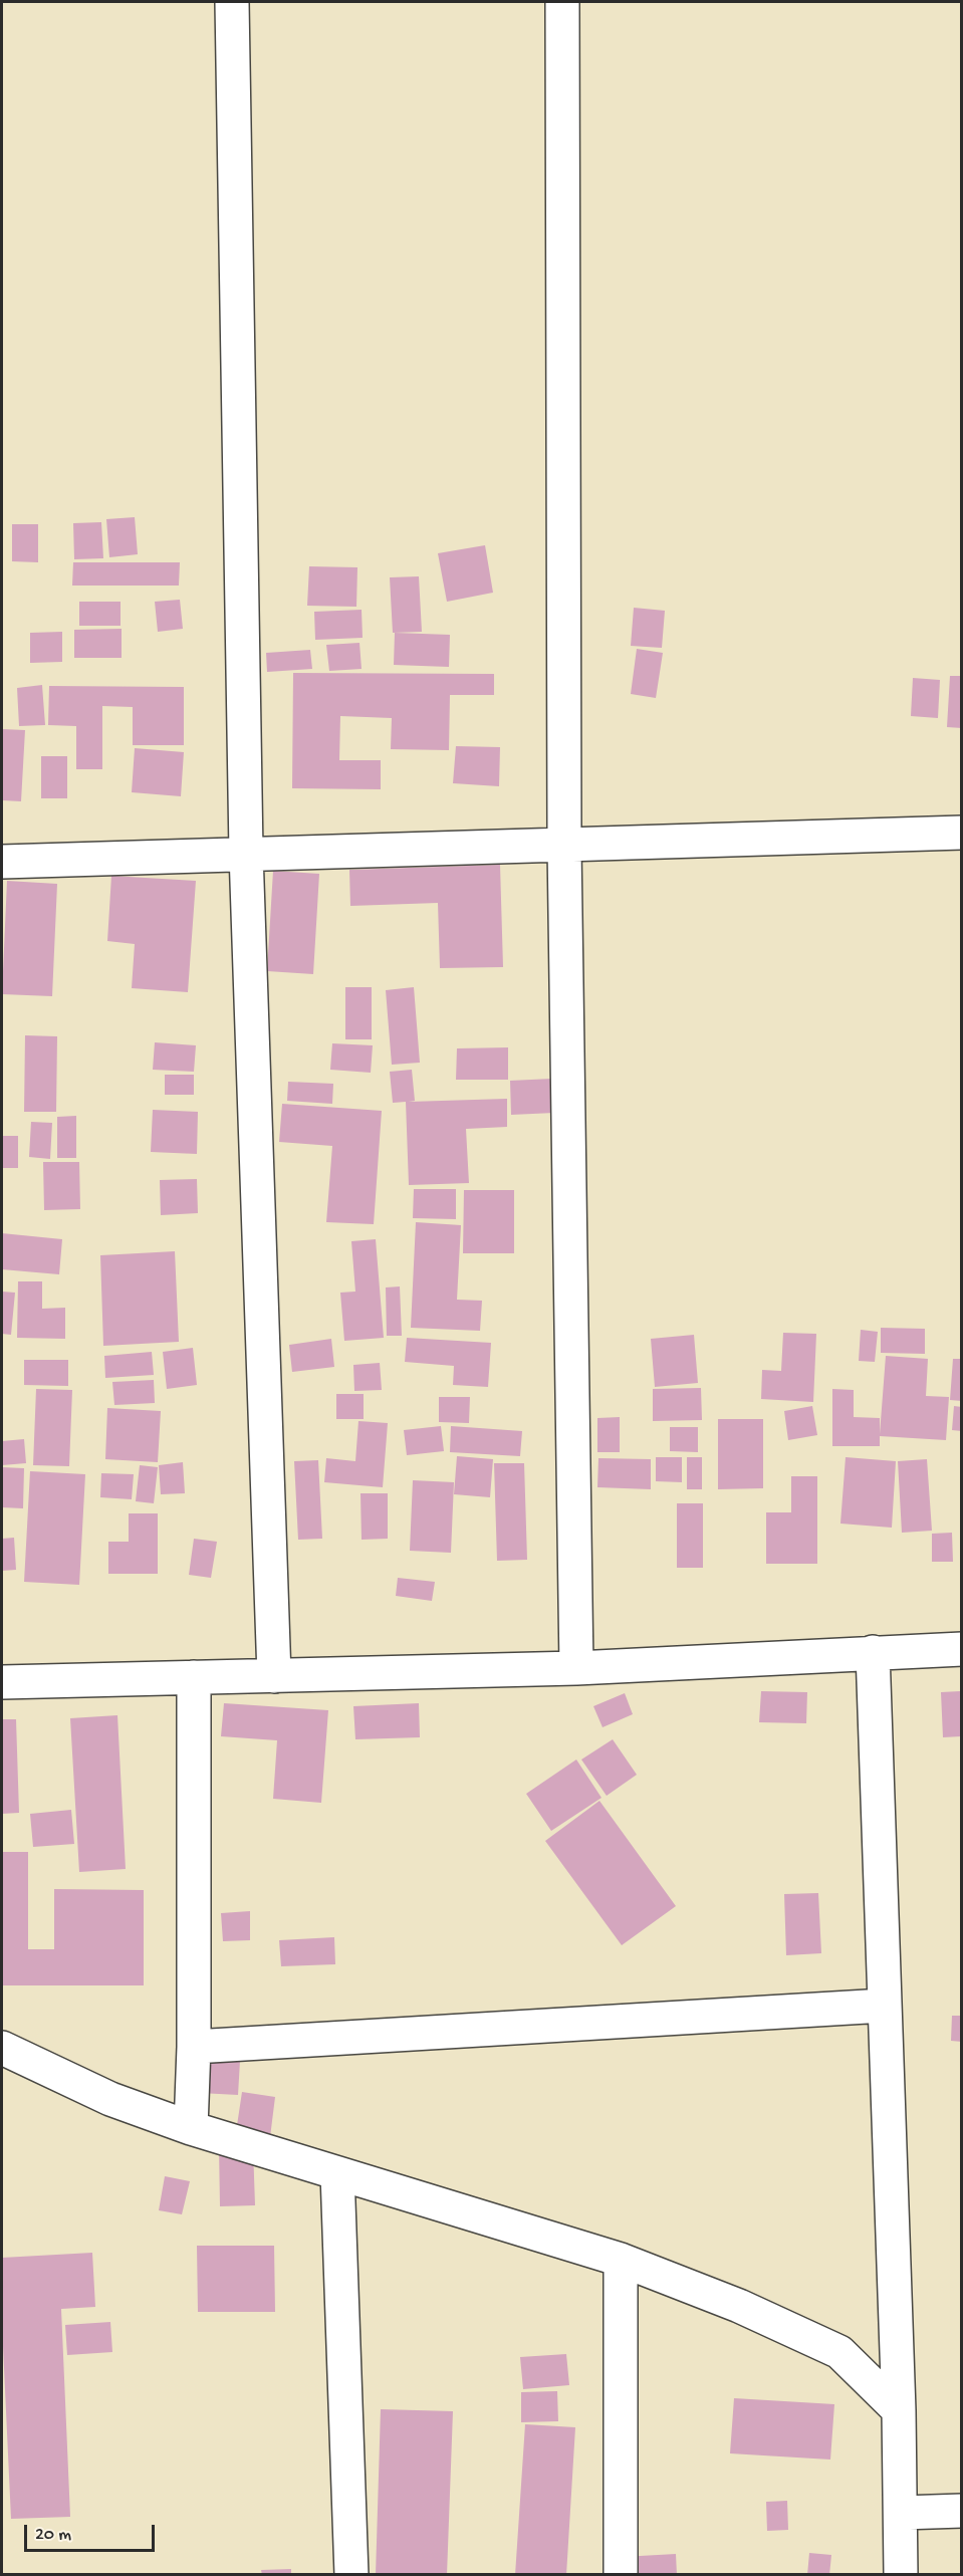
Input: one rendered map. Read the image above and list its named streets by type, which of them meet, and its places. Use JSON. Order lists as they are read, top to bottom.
{
  "scale_bar": "20 m"
}
